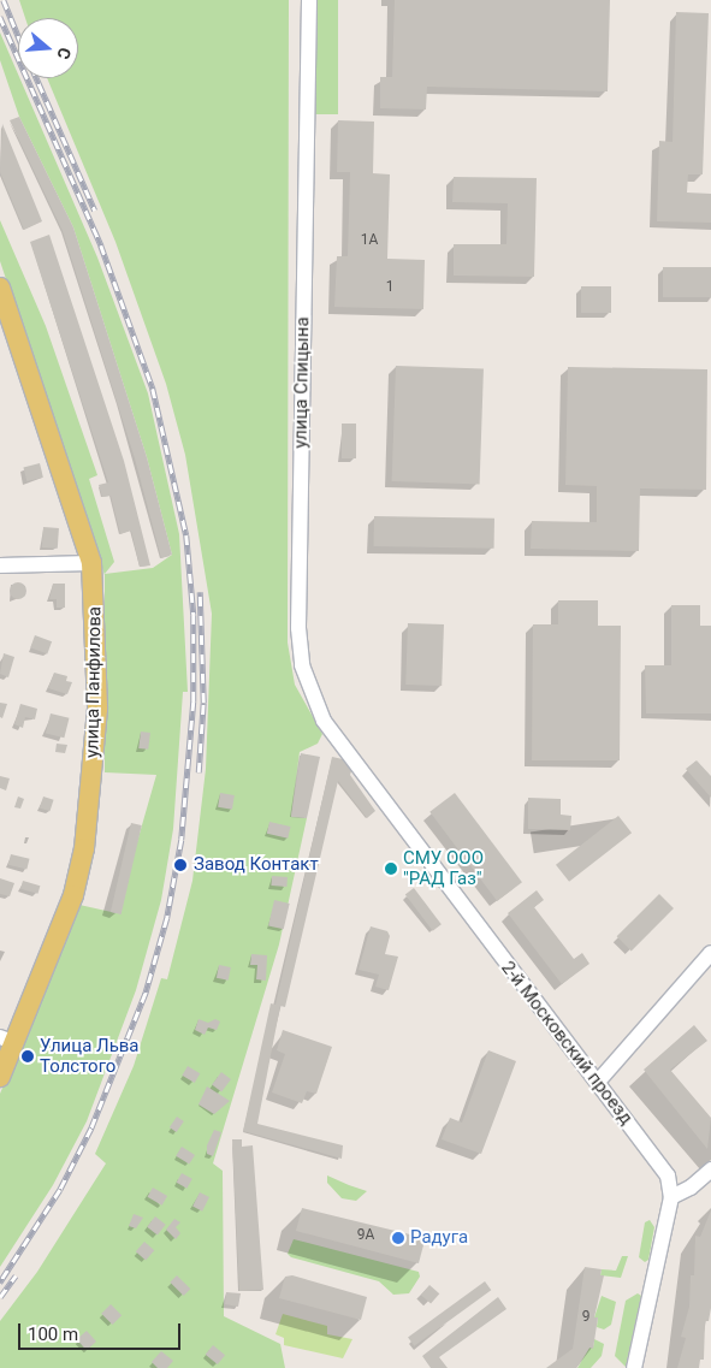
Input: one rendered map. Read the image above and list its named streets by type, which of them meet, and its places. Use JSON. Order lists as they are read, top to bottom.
{
  "streets": {
    "main road": ["улица Панфилова"],
    "street": ["улица Спицына", "2-й Московский проезд"]
  },
  "crossings": [
    ["улица Спицына", "2-й Московский проезд"]
  ],
  "places": [
    "Завод Контакт",
    "СМУ ООО \"РАД Газ\"",
    "Улица Льва Толстого",
    "Радуга"
  ],
  "house_numbers": [
    "1А",
    "1",
    "9А",
    "9"
  ],
  "scale_bar": "100 m",
  "north": "right"
}
